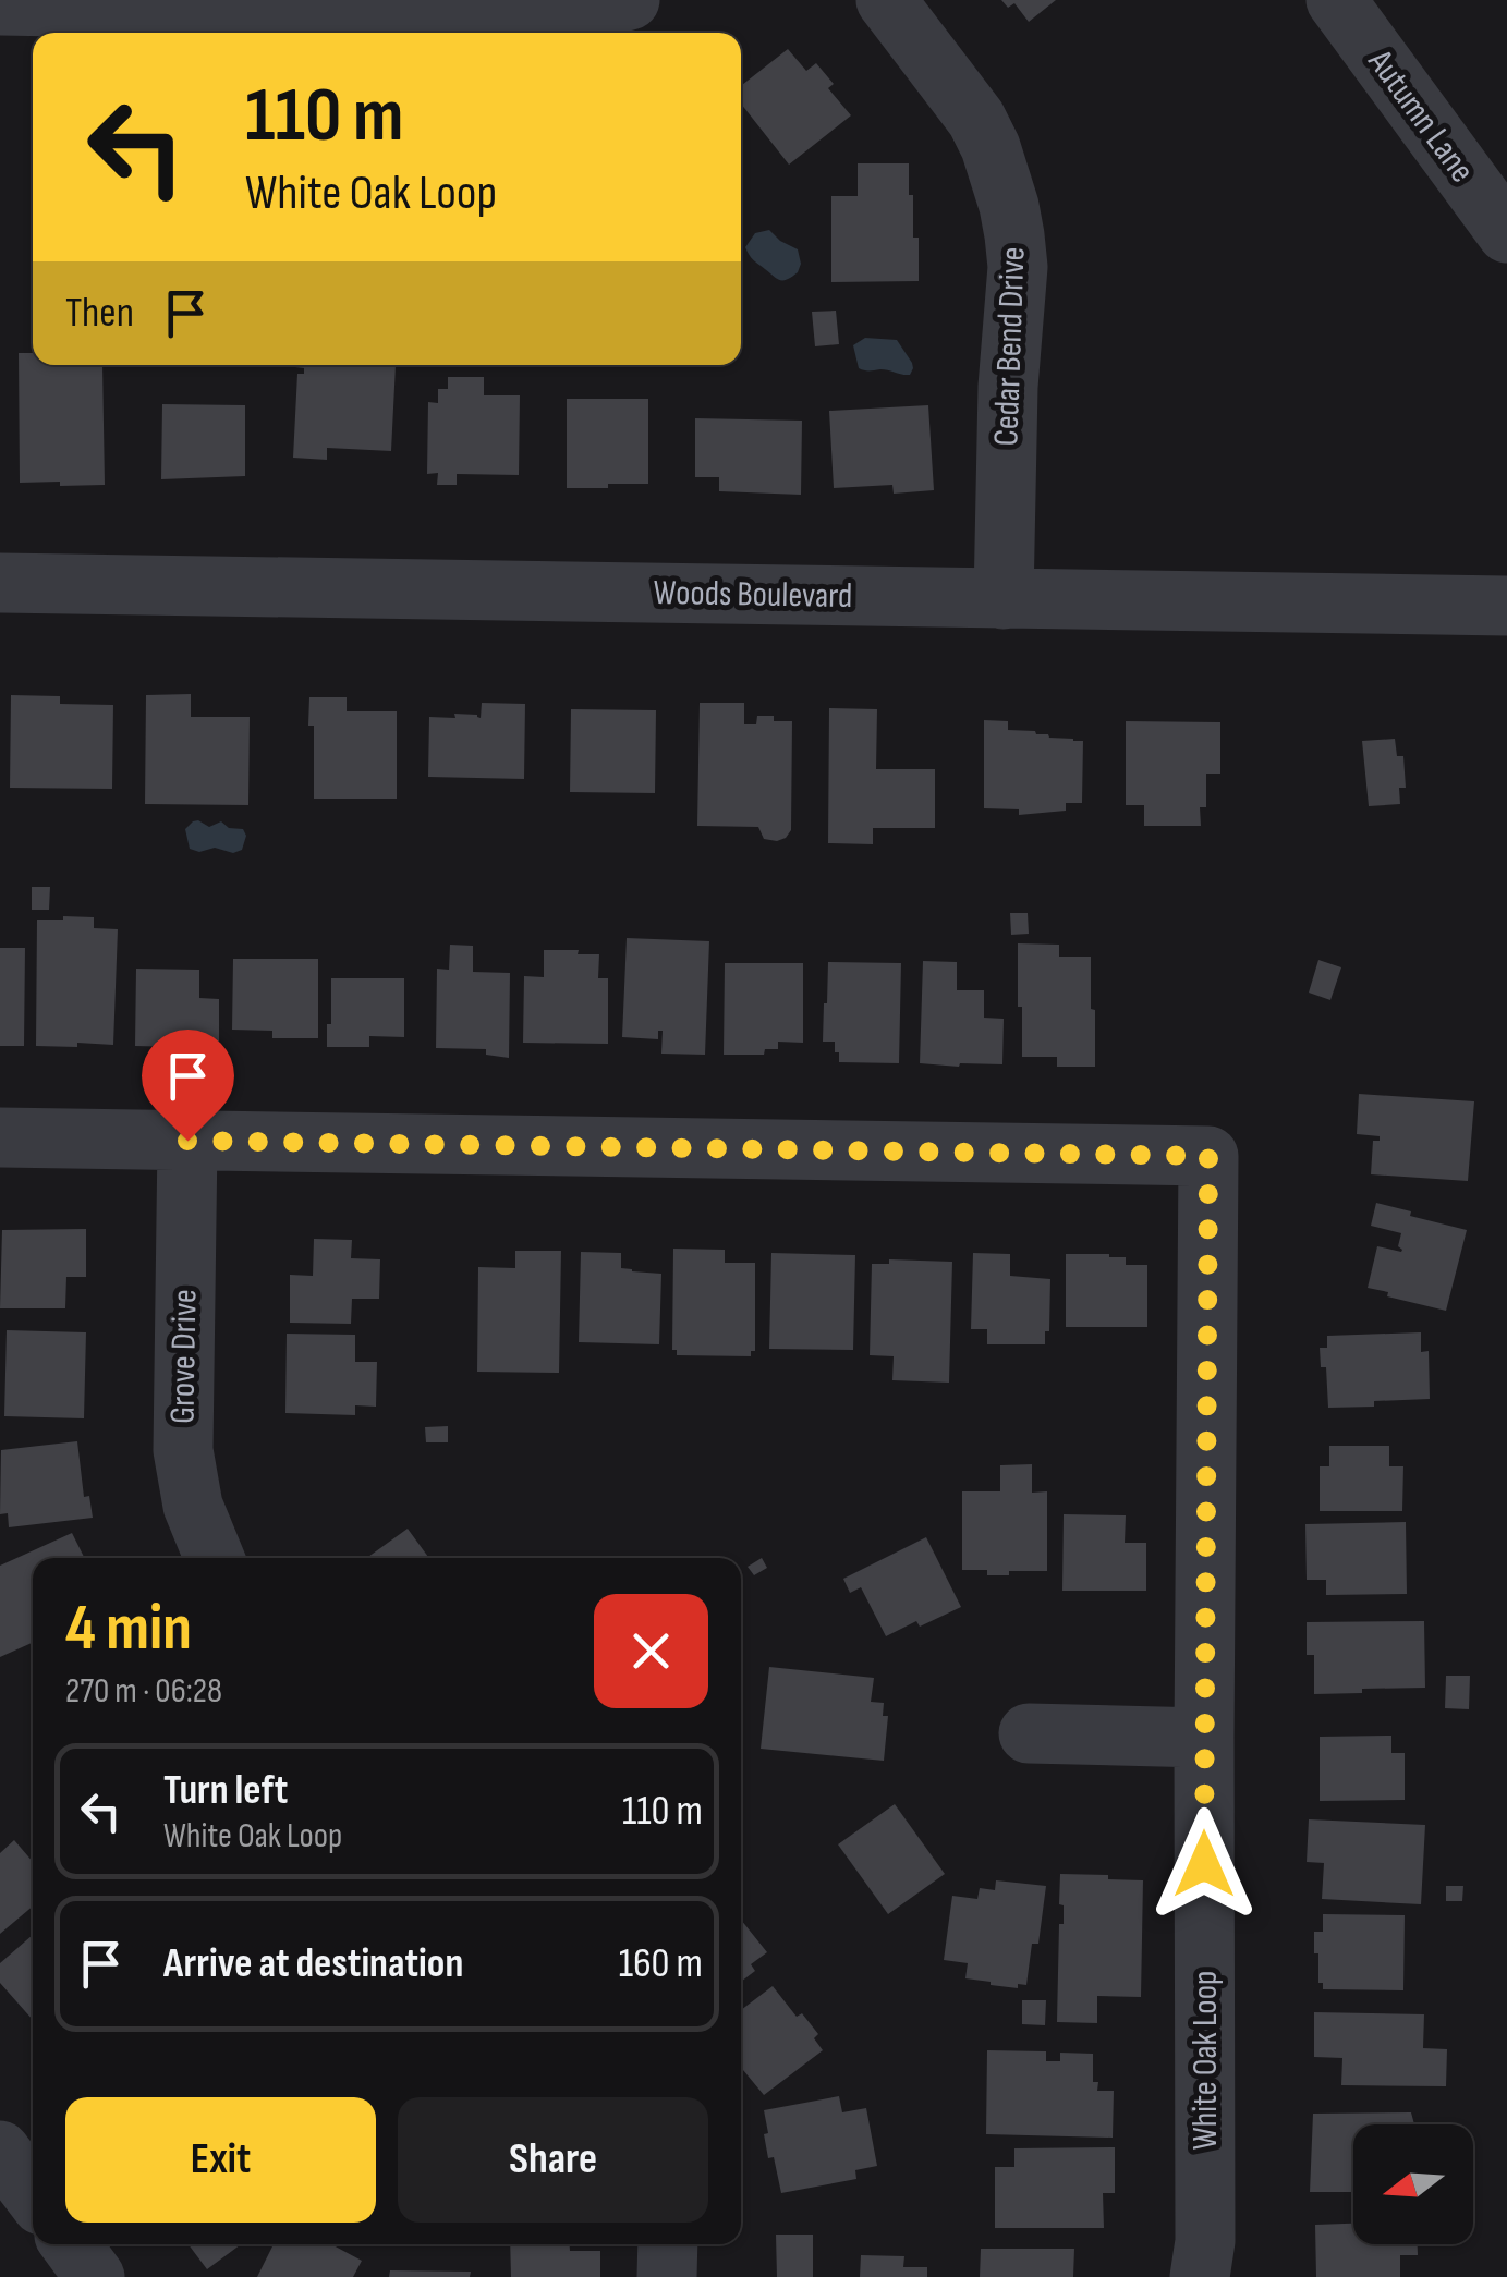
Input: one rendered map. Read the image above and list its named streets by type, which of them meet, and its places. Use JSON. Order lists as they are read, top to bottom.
{
  "streets": {
    "street": [
      "Autumn Lane",
      "Cedar Bend Drive",
      "Woods Boulevard",
      "Grove Drive",
      "White Oak Loop"
    ]
  },
  "crossings": [
    ["Cedar Bend Drive", "Woods Boulevard"],
    ["Grove Drive", "White Oak Loop"]
  ],
  "north": "left",
  "page": {
    "turn": ["110 m", "White Oak Loop"],
    "then": "Then",
    "heading": ["4 min", "270 m · 06:28"],
    "list": [
      {
        "name": "Turn left",
        "note": "White Oak Loop",
        "value": "110 m"
      },
      {
        "name": "Arrive at destination",
        "value": "160 m"
      }
    ],
    "buttons": ["Exit", "Share"]
  }
}
